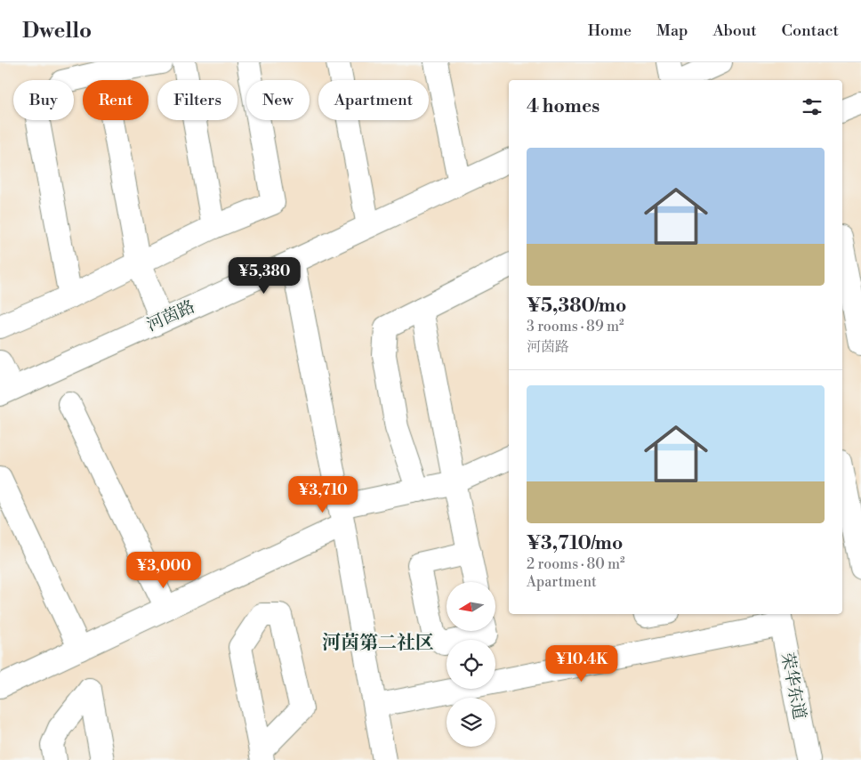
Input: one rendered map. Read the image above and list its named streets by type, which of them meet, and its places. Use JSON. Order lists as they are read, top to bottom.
{
  "streets": {
    "street": ["河茵路", "荣华东道"]
  },
  "districts": ["河茵第二社区"],
  "north": "left",
  "page": {
    "header": "Dwello",
    "nav": [
      "Home",
      "Map",
      "About",
      "Contact"
    ],
    "chip": [
      "Buy",
      "Rent",
      "Filters",
      "New",
      "Apartment"
    ],
    "heading": "4 homes",
    "list": [
      {
        "name": "¥5,380/mo",
        "note": "3 rooms · 89 m² · 河茵路"
      },
      {
        "name": "¥3,710/mo",
        "note": "2 rooms · 80 m² · Apartment"
      }
    ],
    "price": [
      "¥5,380",
      "¥3,710",
      "¥3,000",
      "¥10.4K"
    ]
  }
}
